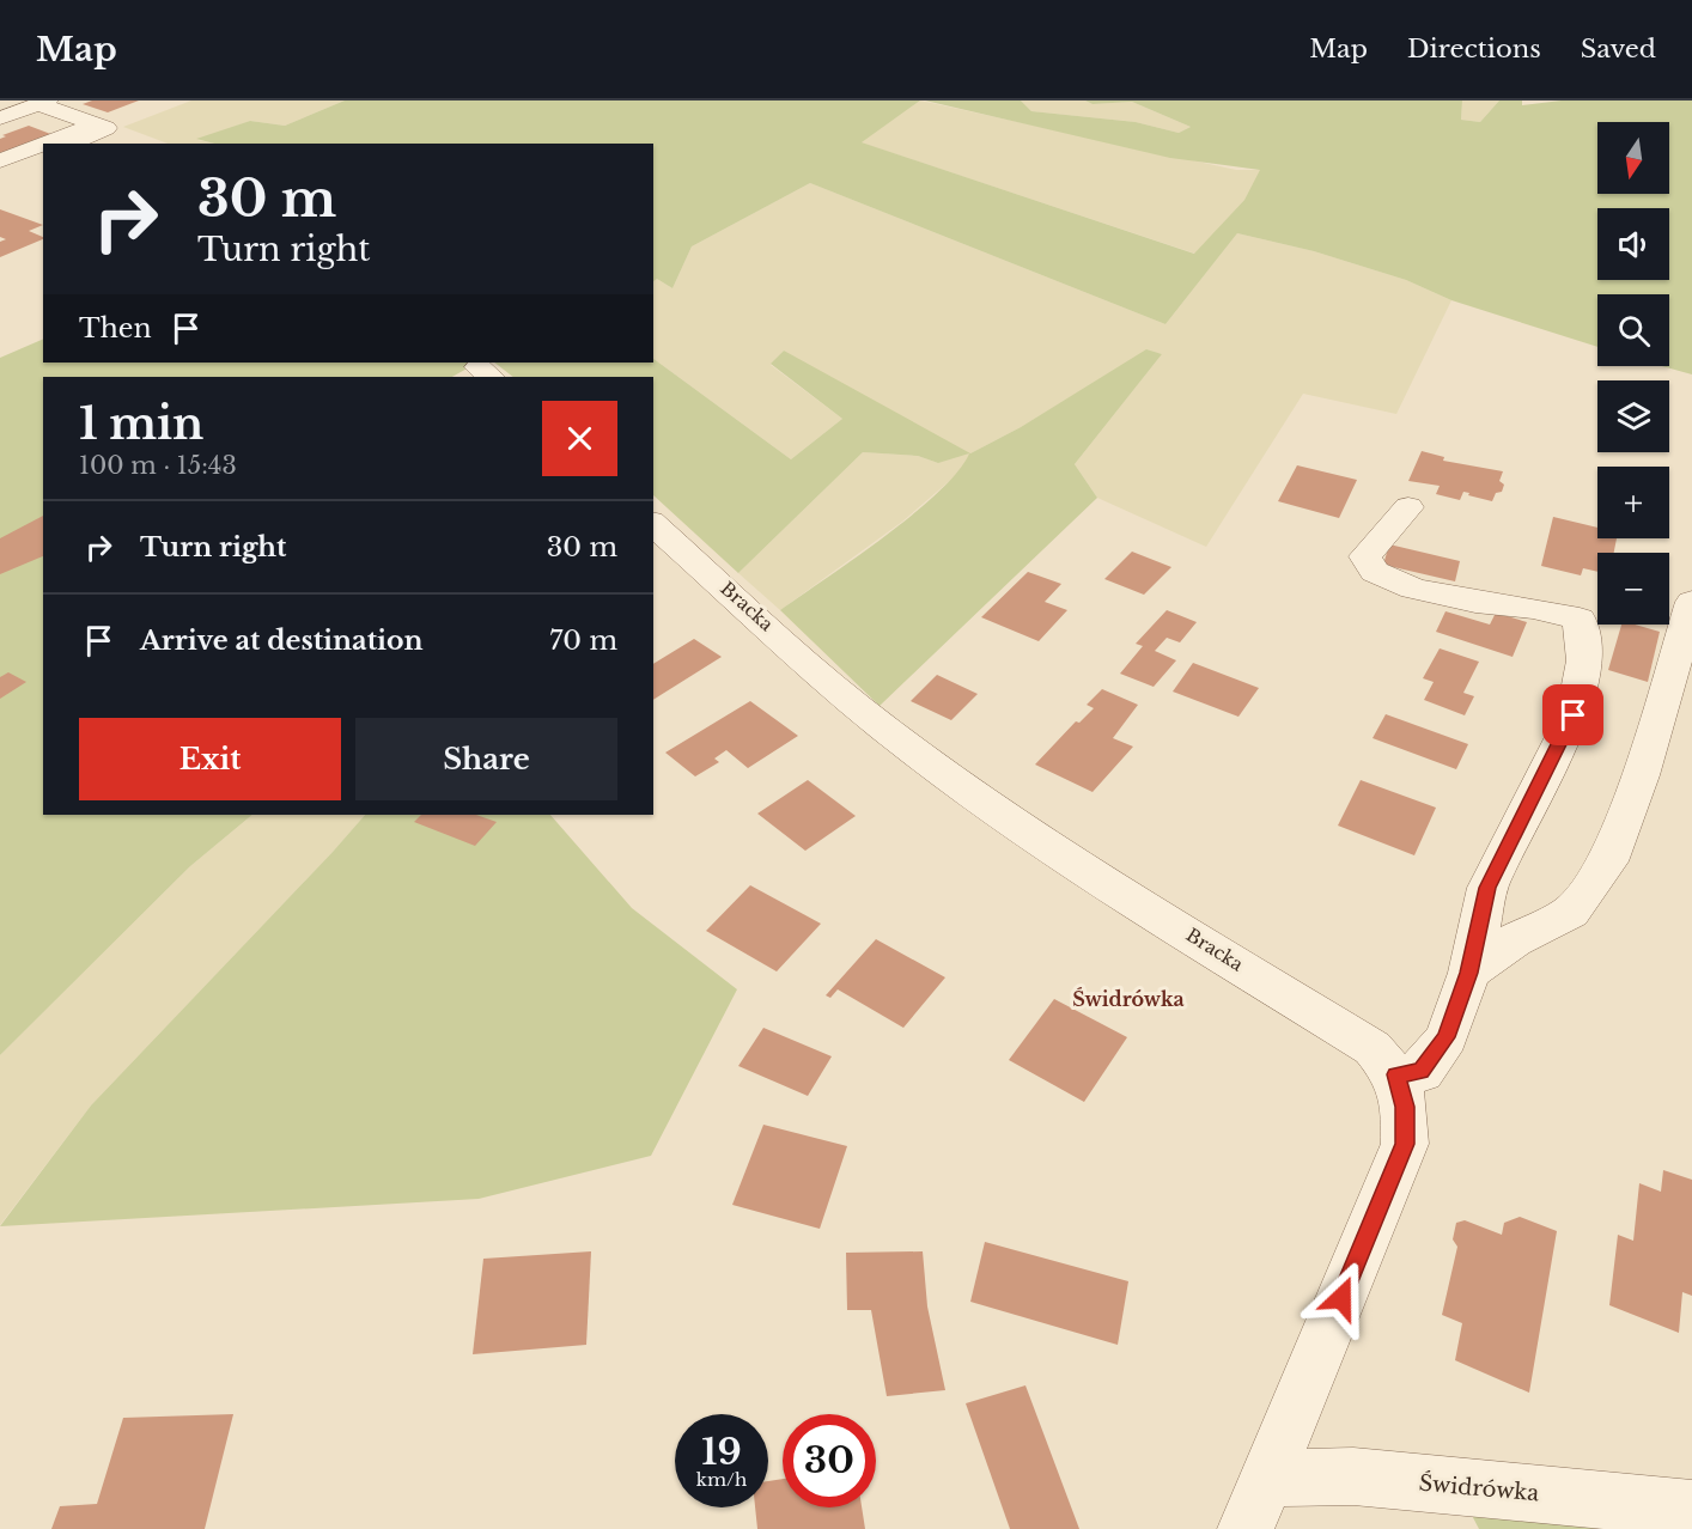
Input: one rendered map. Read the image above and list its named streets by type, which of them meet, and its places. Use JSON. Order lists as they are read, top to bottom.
{
  "streets": {
    "street": ["Bracka", "Świdrówka"]
  },
  "crossings": [
    ["Bracka", "Świdrówka"]
  ],
  "districts": ["Świdrówka"],
  "north": "bottom",
  "page": {
    "header": "Map",
    "nav": ["Map", "Directions", "Saved"],
    "map_buttons": ["+", "−"],
    "turn": ["30 m", "Turn right"],
    "then": "Then",
    "heading": ["1 min", "100 m · 15:43"],
    "list": [
      {
        "name": "Turn right",
        "value": "30 m"
      },
      {
        "name": "Arrive at destination",
        "value": "70 m"
      }
    ],
    "buttons": ["Exit", "Share"],
    "speed": "19 km/h",
    "limit": "30"
  }
}
